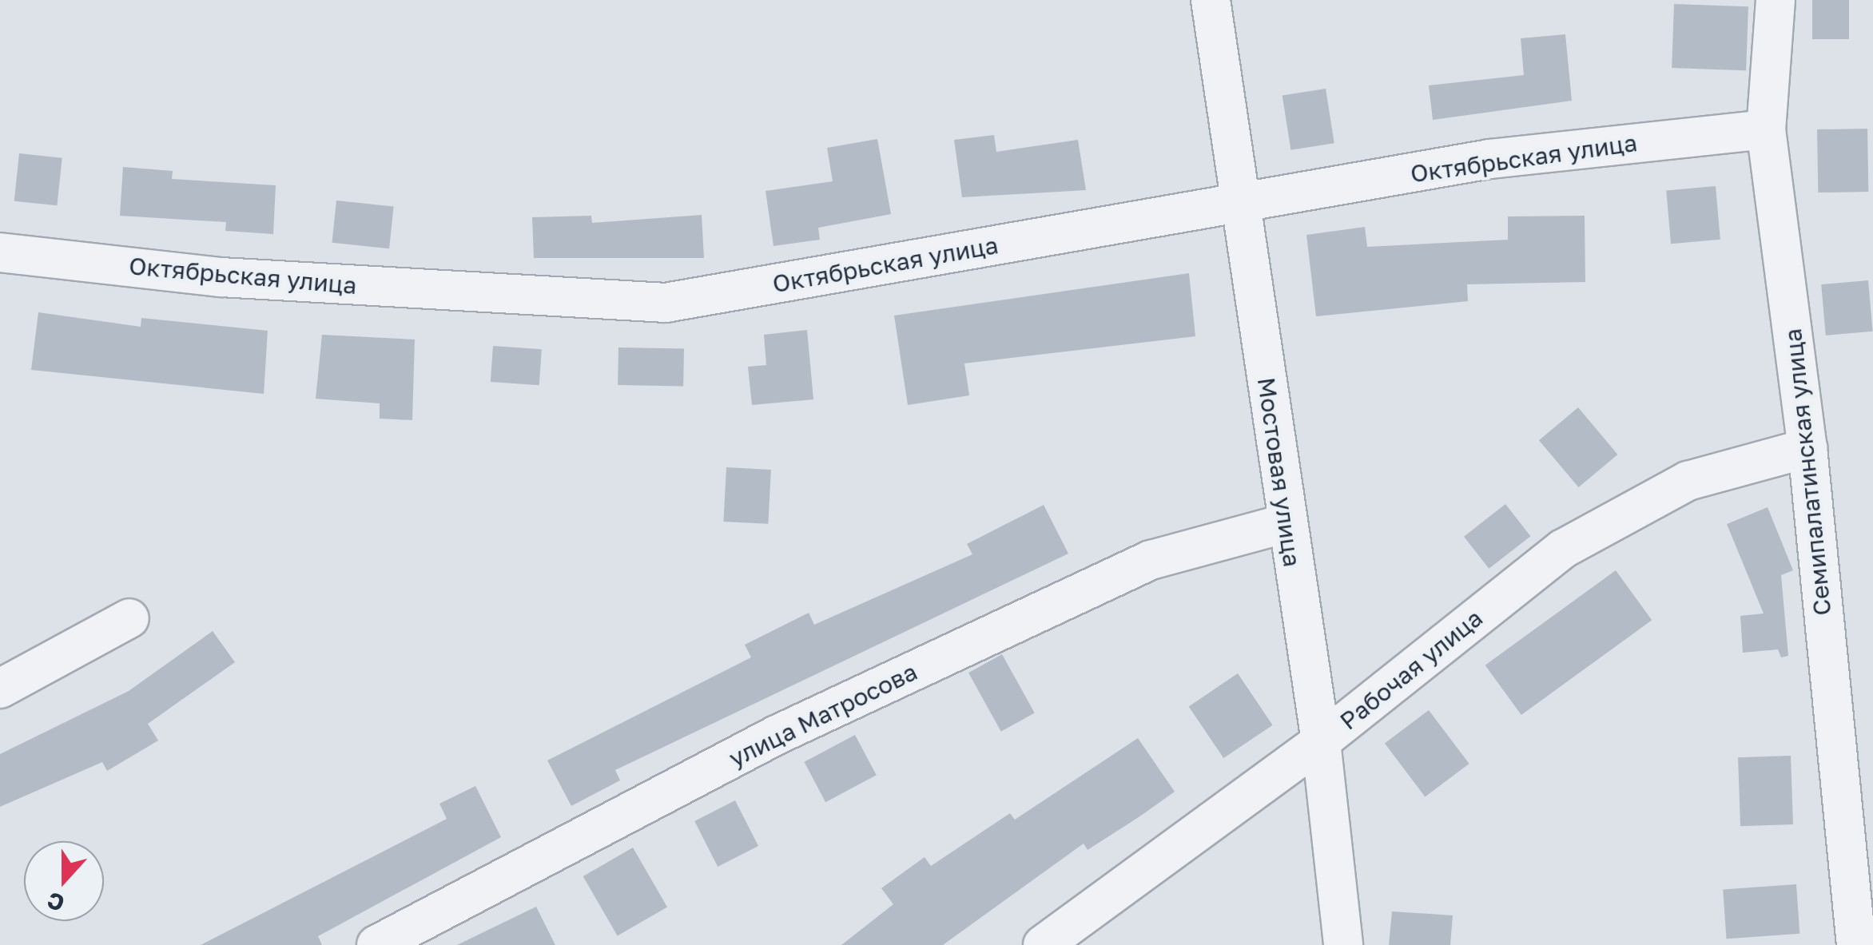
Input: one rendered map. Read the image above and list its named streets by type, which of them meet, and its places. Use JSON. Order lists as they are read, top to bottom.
{
  "streets": {
    "street": [
      "Октябрьская улица",
      "Мостовая улица",
      "Семипалатинская улица",
      "Рабочая улица",
      "улица Матросова"
    ]
  },
  "crossings": [
    ["Октябрьская улица", "Мостовая улица"],
    ["Октябрьская улица", "Семипалатинская улица"],
    ["Мостовая улица", "Рабочая улица"],
    ["Мостовая улица", "улица Матросова"],
    ["Семипалатинская улица", "Рабочая улица"]
  ],
  "north": "bottom"
}
